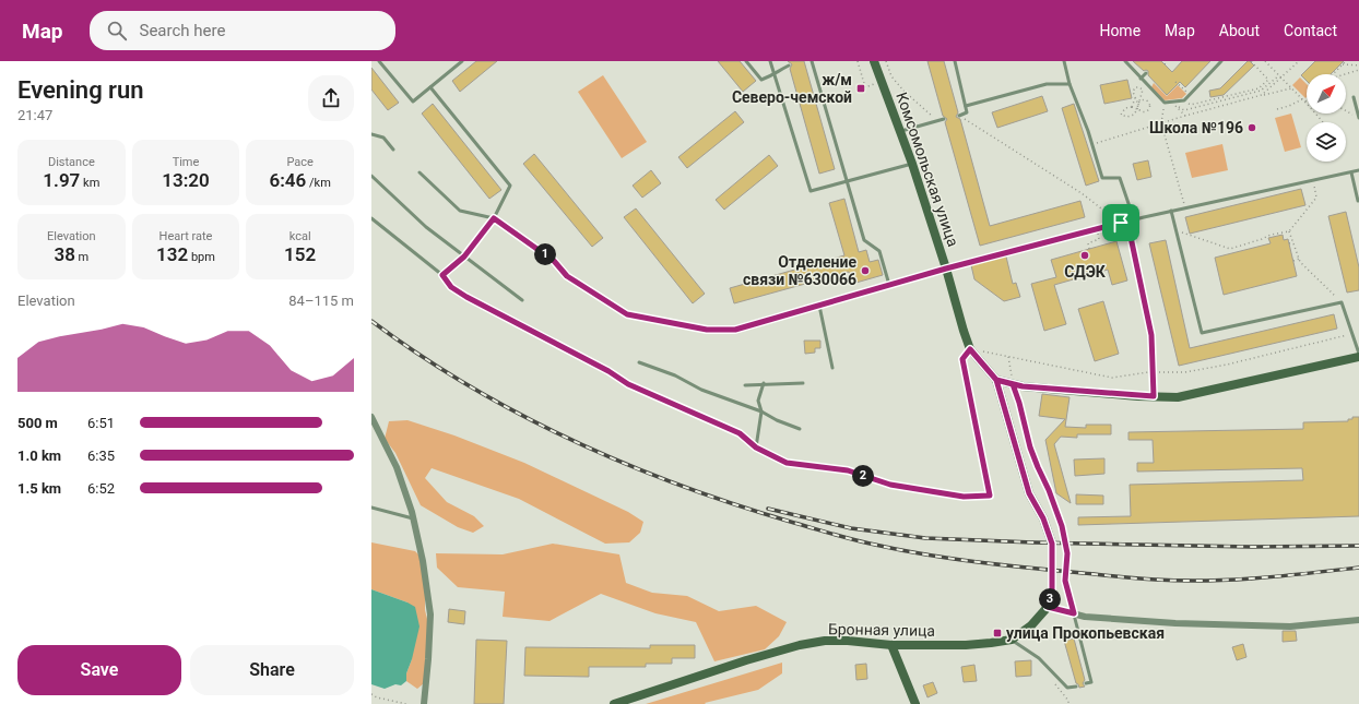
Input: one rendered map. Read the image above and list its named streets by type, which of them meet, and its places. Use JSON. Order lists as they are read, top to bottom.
{
  "streets": {
    "main road": ["Комсомольская улица", "Бронная улица"]
  },
  "crossings": [
    ["Комсомольская улица", "Бронная улица"]
  ],
  "places": {
    "transit": ["ж/м Северо-чемской", "улица Прокопьевская"],
    "other": ["Школа №196", "СДЭК", "Отделение связи №630066"]
  },
  "north": "top right",
  "page": {
    "header": "Map",
    "search": "Search here",
    "nav": [
      "Home",
      "Map",
      "About",
      "Contact"
    ],
    "heading": ["Evening run", "21:47"],
    "stats": [
      ["Distance", "1.97 km"],
      ["Time", "13:20"],
      ["Pace", "6:46 /km"],
      ["Elevation", "38 m"],
      ["Heart rate", "132 bpm"],
      ["kcal", "152"]
    ],
    "pins": ["1", "2", "3"],
    "chart": ["Elevation", "84–115 m"],
    "list": [
      {
        "name": "500 m",
        "note": "6:51"
      },
      {
        "name": "1.0 km",
        "note": "6:35"
      },
      {
        "name": "1.5 km",
        "note": "6:52"
      }
    ],
    "buttons": ["Save", "Share"]
  }
}
